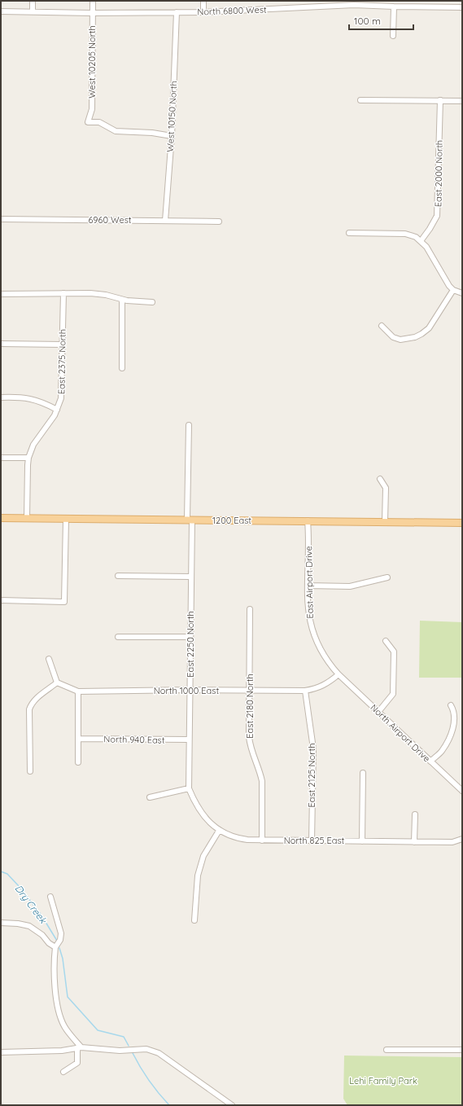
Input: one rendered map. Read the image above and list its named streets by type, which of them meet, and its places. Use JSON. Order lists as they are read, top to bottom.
{
  "streets": {
    "main road": ["1200 East"],
    "street": [
      "North 6800 West",
      "West 10205 North",
      "West 10150 North",
      "East 2000 North",
      "6960 West",
      "East 2375 North",
      "East Airport Drive",
      "East 2250 North",
      "North 1000 East",
      "East 2180 North",
      "North Airport Drive",
      "North 940 East",
      "East 2125 North",
      "North 825 East"
    ]
  },
  "crossings": [
    ["North 6800 West", "West 10205 North"],
    ["North 6800 West", "West 10150 North"],
    ["West 10205 North", "West 10150 North"],
    ["West 10150 North", "6960 West"],
    ["East 2375 North", "1200 East"],
    ["1200 East", "East Airport Drive"],
    ["1200 East", "East 2250 North"],
    ["East Airport Drive", "North 1000 East"],
    ["East Airport Drive", "North Airport Drive"],
    ["East 2250 North", "North 1000 East"],
    ["East 2250 North", "North 940 East"],
    ["East 2250 North", "North 825 East"],
    ["North 1000 East", "East 2180 North"],
    ["North 1000 East", "North Airport Drive"],
    ["North 1000 East", "East 2125 North"],
    ["East 2180 North", "North 825 East"],
    ["East 2125 North", "North 825 East"]
  ],
  "water": ["Dry Creek"],
  "parks": ["Lehi Family Park"],
  "scale_bar": "100 m"
}
